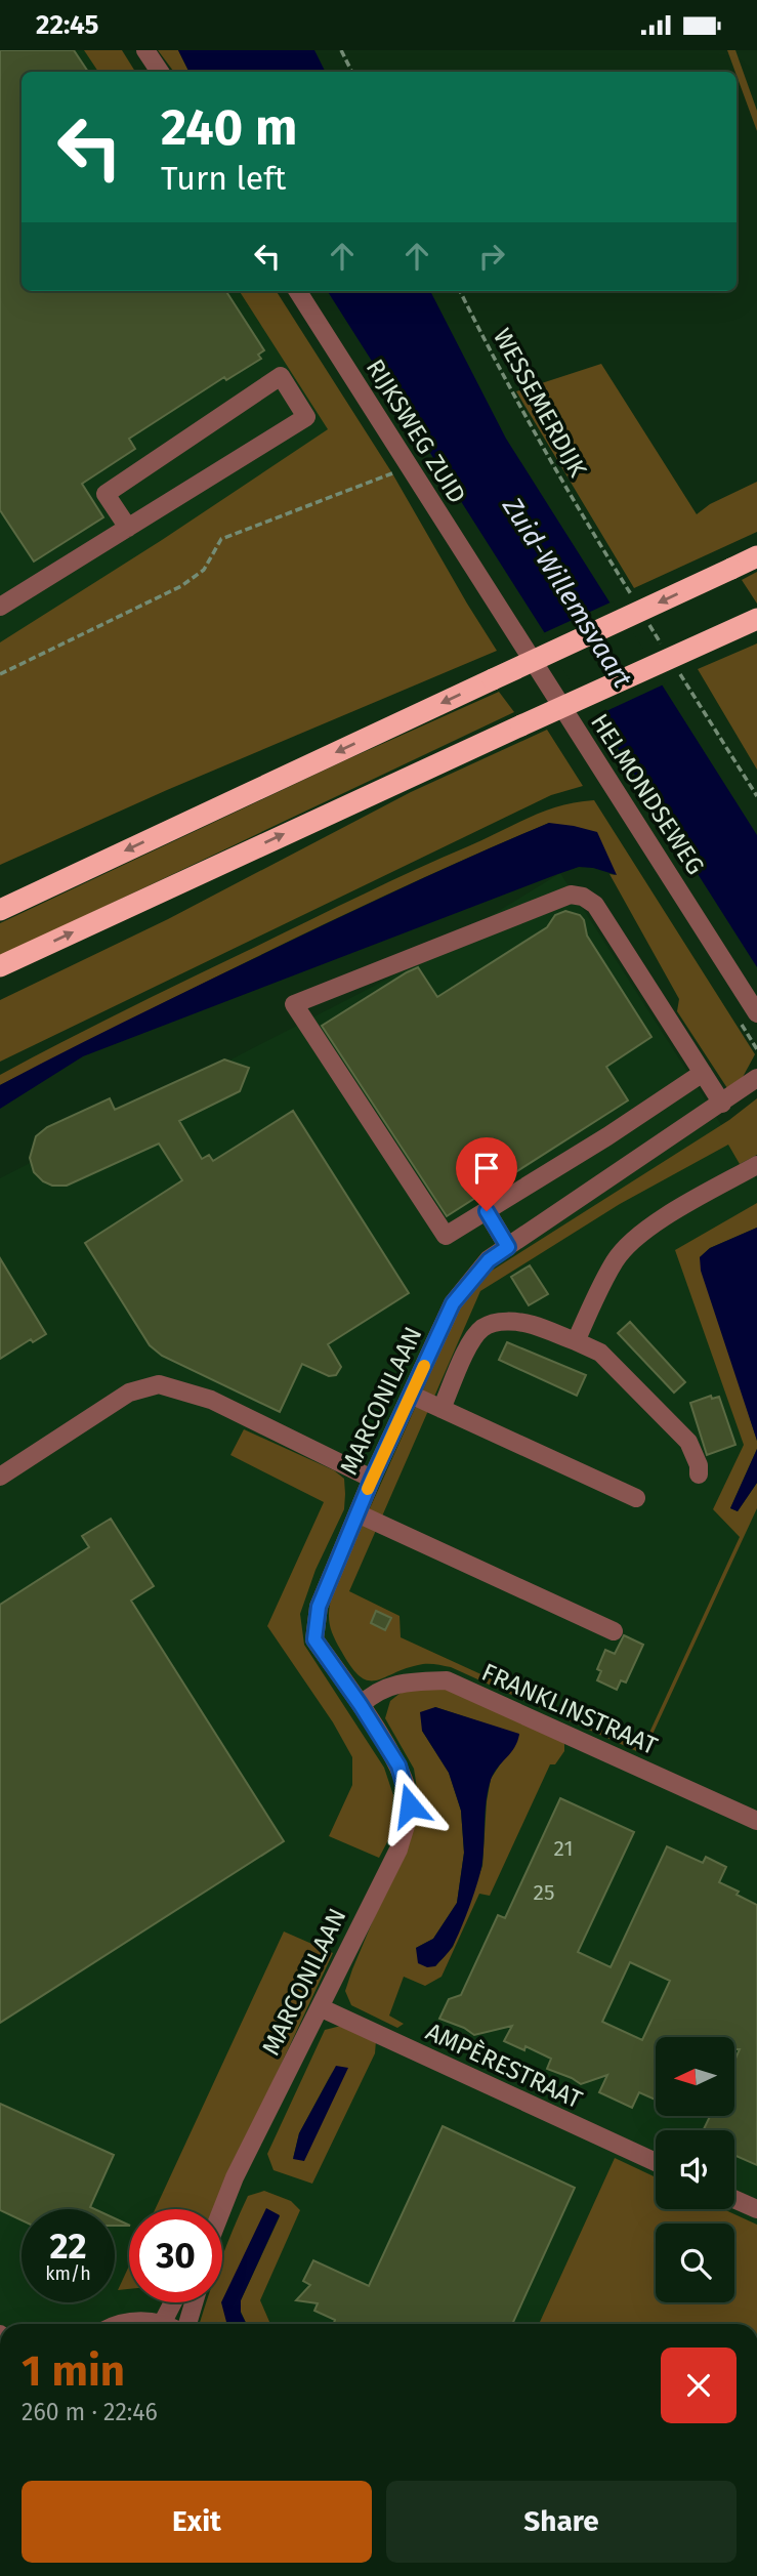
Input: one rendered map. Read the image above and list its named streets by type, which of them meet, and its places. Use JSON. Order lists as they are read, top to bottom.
{
  "streets": {
    "street": [
      "RIJKSWEG ZUID",
      "HELMONDSEWEG",
      "MARCONILAAN",
      "FRANKLINSTRAAT",
      "AMPÈRESTRAAT"
    ],
    "path": ["WESSEMERDIJK"]
  },
  "crossings": [
    ["RIJKSWEG ZUID", "HELMONDSEWEG"],
    ["MARCONILAAN", "FRANKLINSTRAAT"],
    ["MARCONILAAN", "AMPÈRESTRAAT"]
  ],
  "water": ["Zuid-Willemsvaart"],
  "house_numbers": ["21", "25"],
  "north": "left",
  "page": {
    "status": "22:45",
    "turn": ["240 m", "Turn left"],
    "speed": "22 km/h",
    "limit": "30",
    "heading": ["1 min", "260 m · 22:46"],
    "buttons": ["Exit", "Share"]
  }
}
